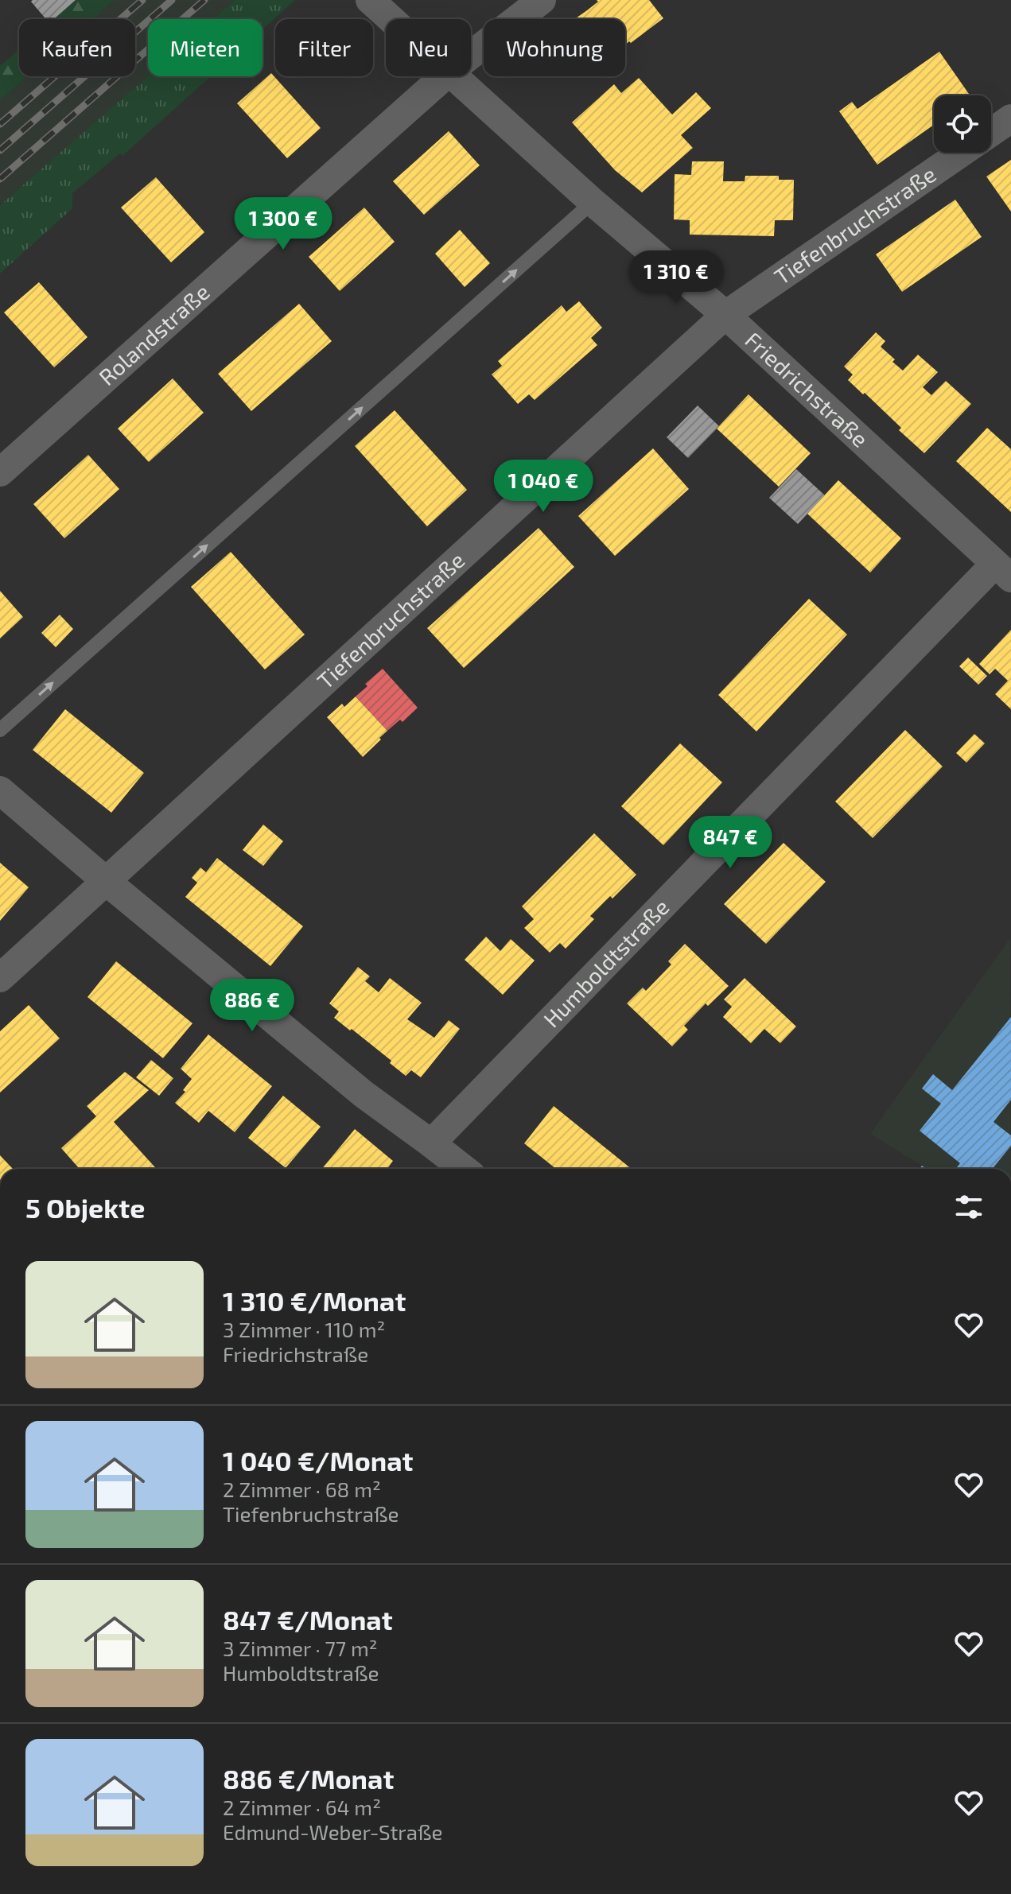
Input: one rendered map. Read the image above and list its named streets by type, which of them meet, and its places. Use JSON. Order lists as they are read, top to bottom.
{
  "streets": {
    "street": [
      "Tiefenbruchstraße",
      "Rolandstraße",
      "Friedrichstraße",
      "Humboldtstraße"
    ]
  },
  "crossings": [
    ["Tiefenbruchstraße", "Friedrichstraße"],
    ["Friedrichstraße", "Humboldtstraße"]
  ],
  "page": {
    "chip": [
      "Kaufen",
      "Mieten",
      "Filter",
      "Neu",
      "Wohnung"
    ],
    "price": [
      "1 300 €",
      "1 310 €",
      "1 040 €",
      "847 €",
      "886 €"
    ],
    "heading": "5 Objekte",
    "list": [
      {
        "name": "1 310 €/Monat",
        "note": "3 Zimmer · 110 m² · Friedrichstraße"
      },
      {
        "name": "1 040 €/Monat",
        "note": "2 Zimmer · 68 m² · Tiefenbruchstraße"
      },
      {
        "name": "847 €/Monat",
        "note": "3 Zimmer · 77 m² · Humboldtstraße"
      },
      {
        "name": "886 €/Monat",
        "note": "2 Zimmer · 64 m² · Edmund-Weber-Straße"
      }
    ]
  }
}
